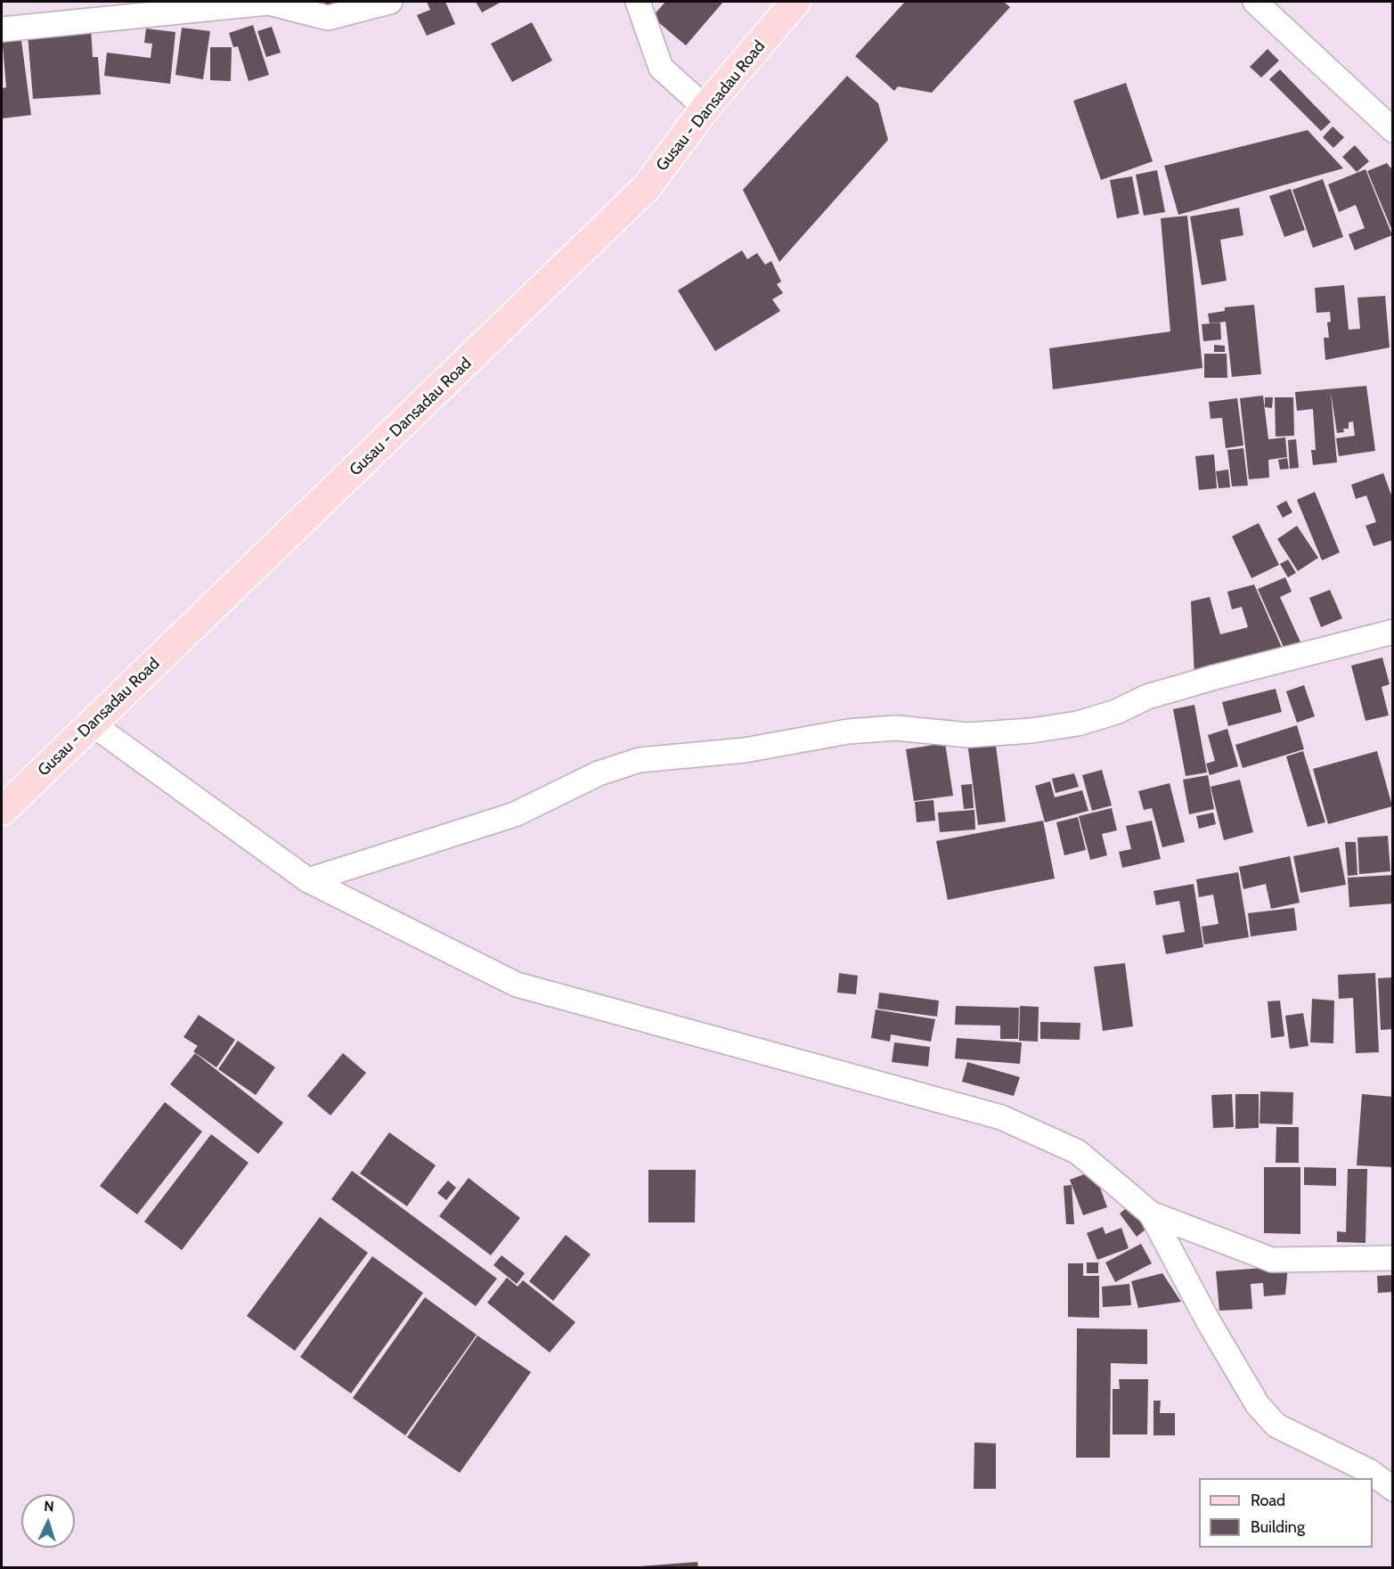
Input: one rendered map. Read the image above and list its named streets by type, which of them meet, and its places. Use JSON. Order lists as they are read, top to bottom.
{
  "streets": {
    "main road": ["Gusau - Dansadau Road"]
  },
  "legend": ["Road", "Building"],
  "north": "top"
}
